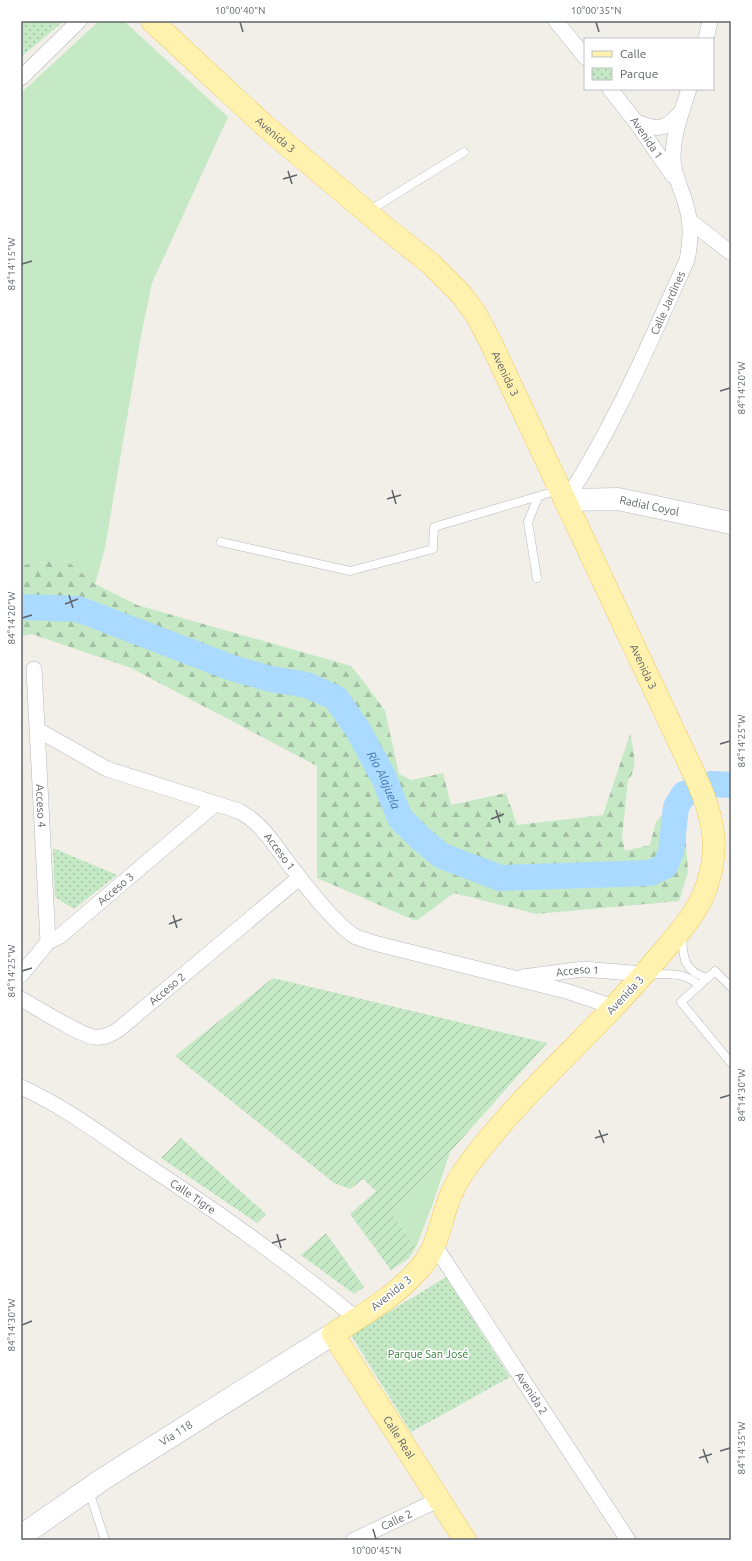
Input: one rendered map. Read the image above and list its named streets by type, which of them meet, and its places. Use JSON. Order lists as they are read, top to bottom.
{
  "streets": {
    "main road": [
      "Avenida 3",
      "Radial Coyol",
      "Vía 118",
      "Calle Real"
    ],
    "street": [
      "Avenida 1",
      "Calle Jardines",
      "Acceso 4",
      "Acceso 1",
      "Acceso 3",
      "Acceso 2",
      "Calle Tigre",
      "Avenida 2",
      "Calle 2"
    ]
  },
  "crossings": [
    ["Avenida 3", "Calle Jardines"],
    ["Avenida 3", "Radial Coyol"],
    ["Avenida 3", "Acceso 1"],
    ["Avenida 3", "Calle Tigre"],
    ["Avenida 3", "Avenida 2"],
    ["Avenida 3", "Vía 118"],
    ["Avenida 3", "Calle Real"],
    ["Avenida 1", "Calle Jardines"],
    ["Calle Jardines", "Radial Coyol"],
    ["Acceso 4", "Acceso 1"],
    ["Acceso 4", "Acceso 3"],
    ["Acceso 1", "Acceso 3"],
    ["Acceso 1", "Acceso 2"],
    ["Vía 118", "Calle Real"],
    ["Calle Real", "Calle 2"]
  ],
  "water": ["Río Alajuela"],
  "parks": ["Parque San José"],
  "legend": ["Calle", "Parque"],
  "coordinates": [
    "10°00'40\"N",
    "10°00'35\"N",
    "84°14'15\"W",
    "84°14'20\"W",
    "84°14'25\"W",
    "84°14'30\"W",
    "84°14'35\"W",
    "10°00'45\"N"
  ]
}
